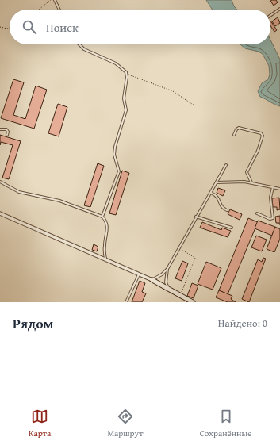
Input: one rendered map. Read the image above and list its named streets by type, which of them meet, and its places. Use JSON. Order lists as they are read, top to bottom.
{
  "page": {
    "search": "Поиск",
    "heading": ["Рядом", "Найдено: 0"],
    "nav": ["Карта", "Маршрут", "Сохранённые"]
  }
}
